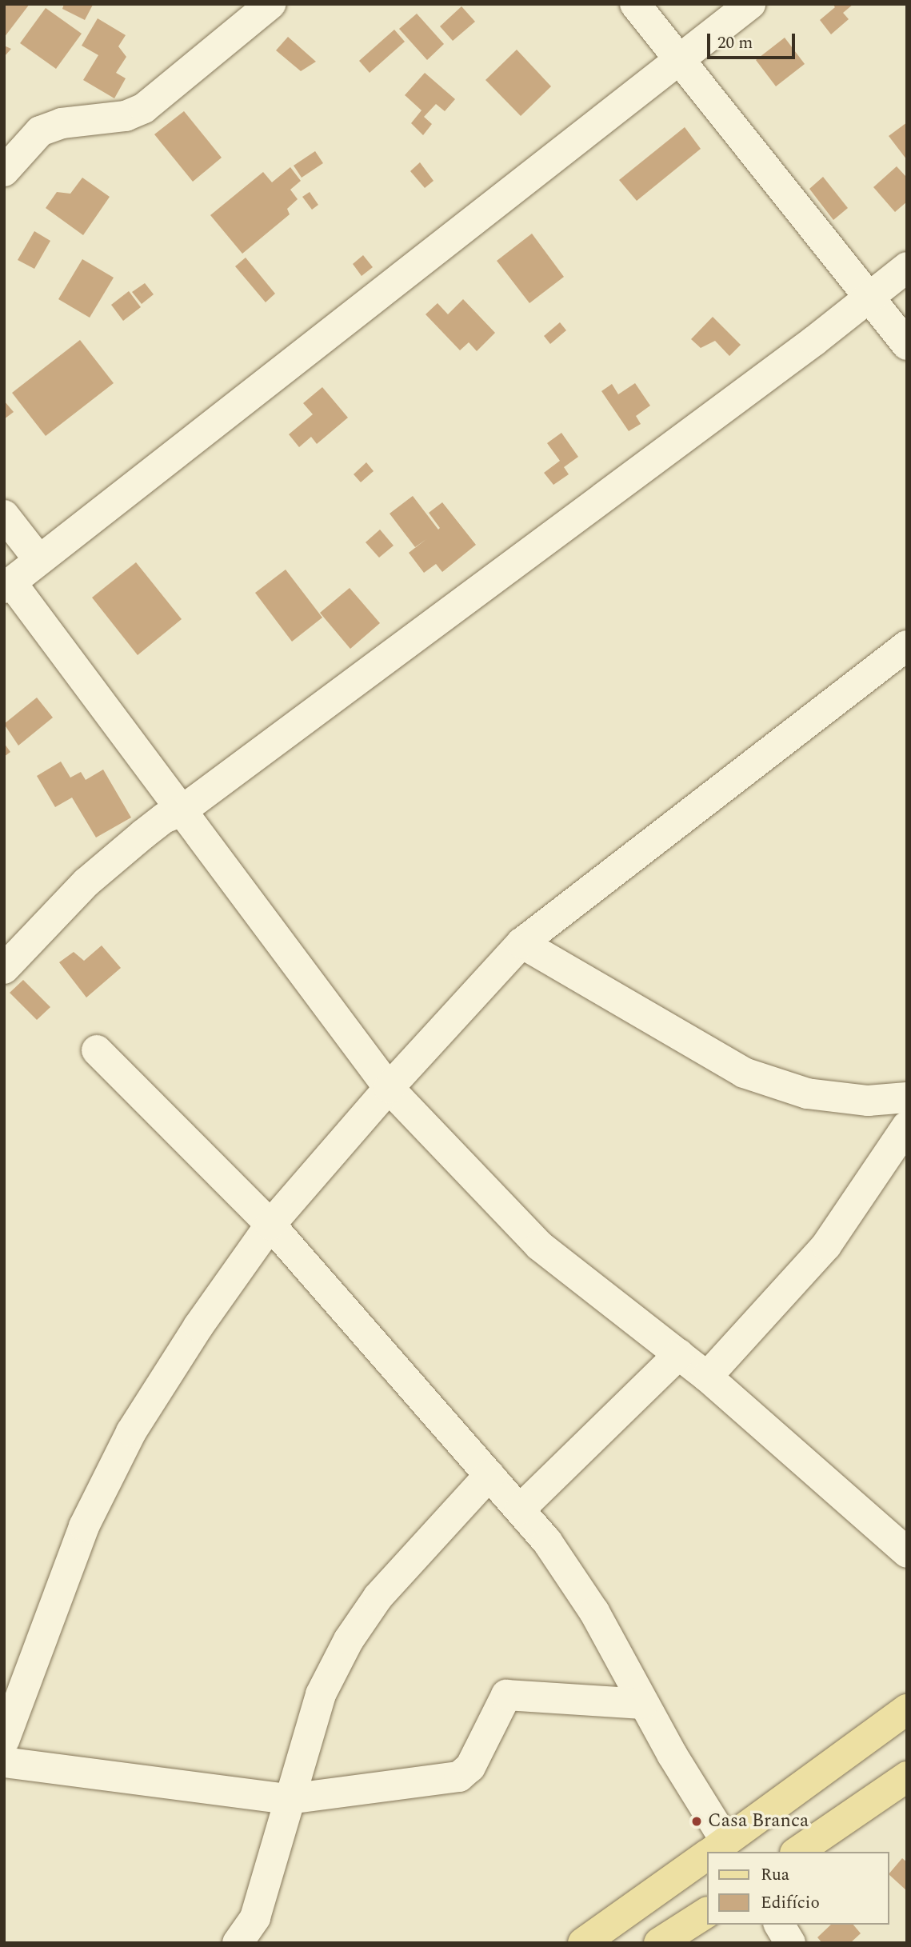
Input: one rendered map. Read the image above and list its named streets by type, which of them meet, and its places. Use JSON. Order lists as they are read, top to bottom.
{
  "places": ["Casa Branca"],
  "legend": ["Rua", "Edifício"],
  "scale_bar": "20 m"
}
